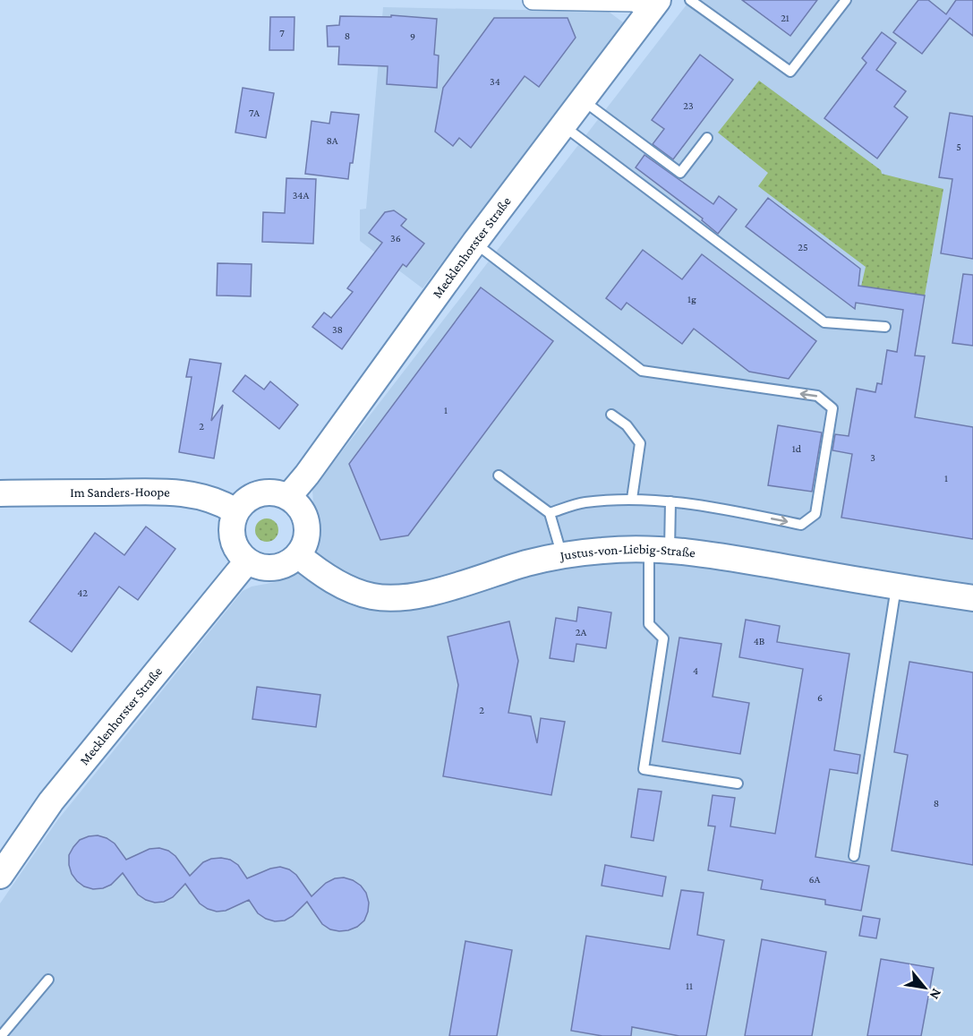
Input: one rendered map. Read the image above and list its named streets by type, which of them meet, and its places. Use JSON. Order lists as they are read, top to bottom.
{
  "streets": {
    "main road": ["Mecklenhorster Straße", "Im Sanders-Hoope", "Justus-von-Liebig-Straße"]
  },
  "crossings": [
    ["Mecklenhorster Straße", "Im Sanders-Hoope"],
    ["Mecklenhorster Straße", "Justus-von-Liebig-Straße"],
    ["Im Sanders-Hoope", "Justus-von-Liebig-Straße"]
  ],
  "house_numbers": [
    "21",
    "7",
    "8",
    "9",
    "34",
    "23",
    "7A",
    "8A",
    "5",
    "34A",
    "36",
    "25",
    "1g",
    "38",
    "1",
    "2",
    "1d",
    "3",
    "1",
    "42",
    "2A",
    "4B",
    "4",
    "6",
    "2",
    "8",
    "6A",
    "11"
  ],
  "north": "bottom right"
}
